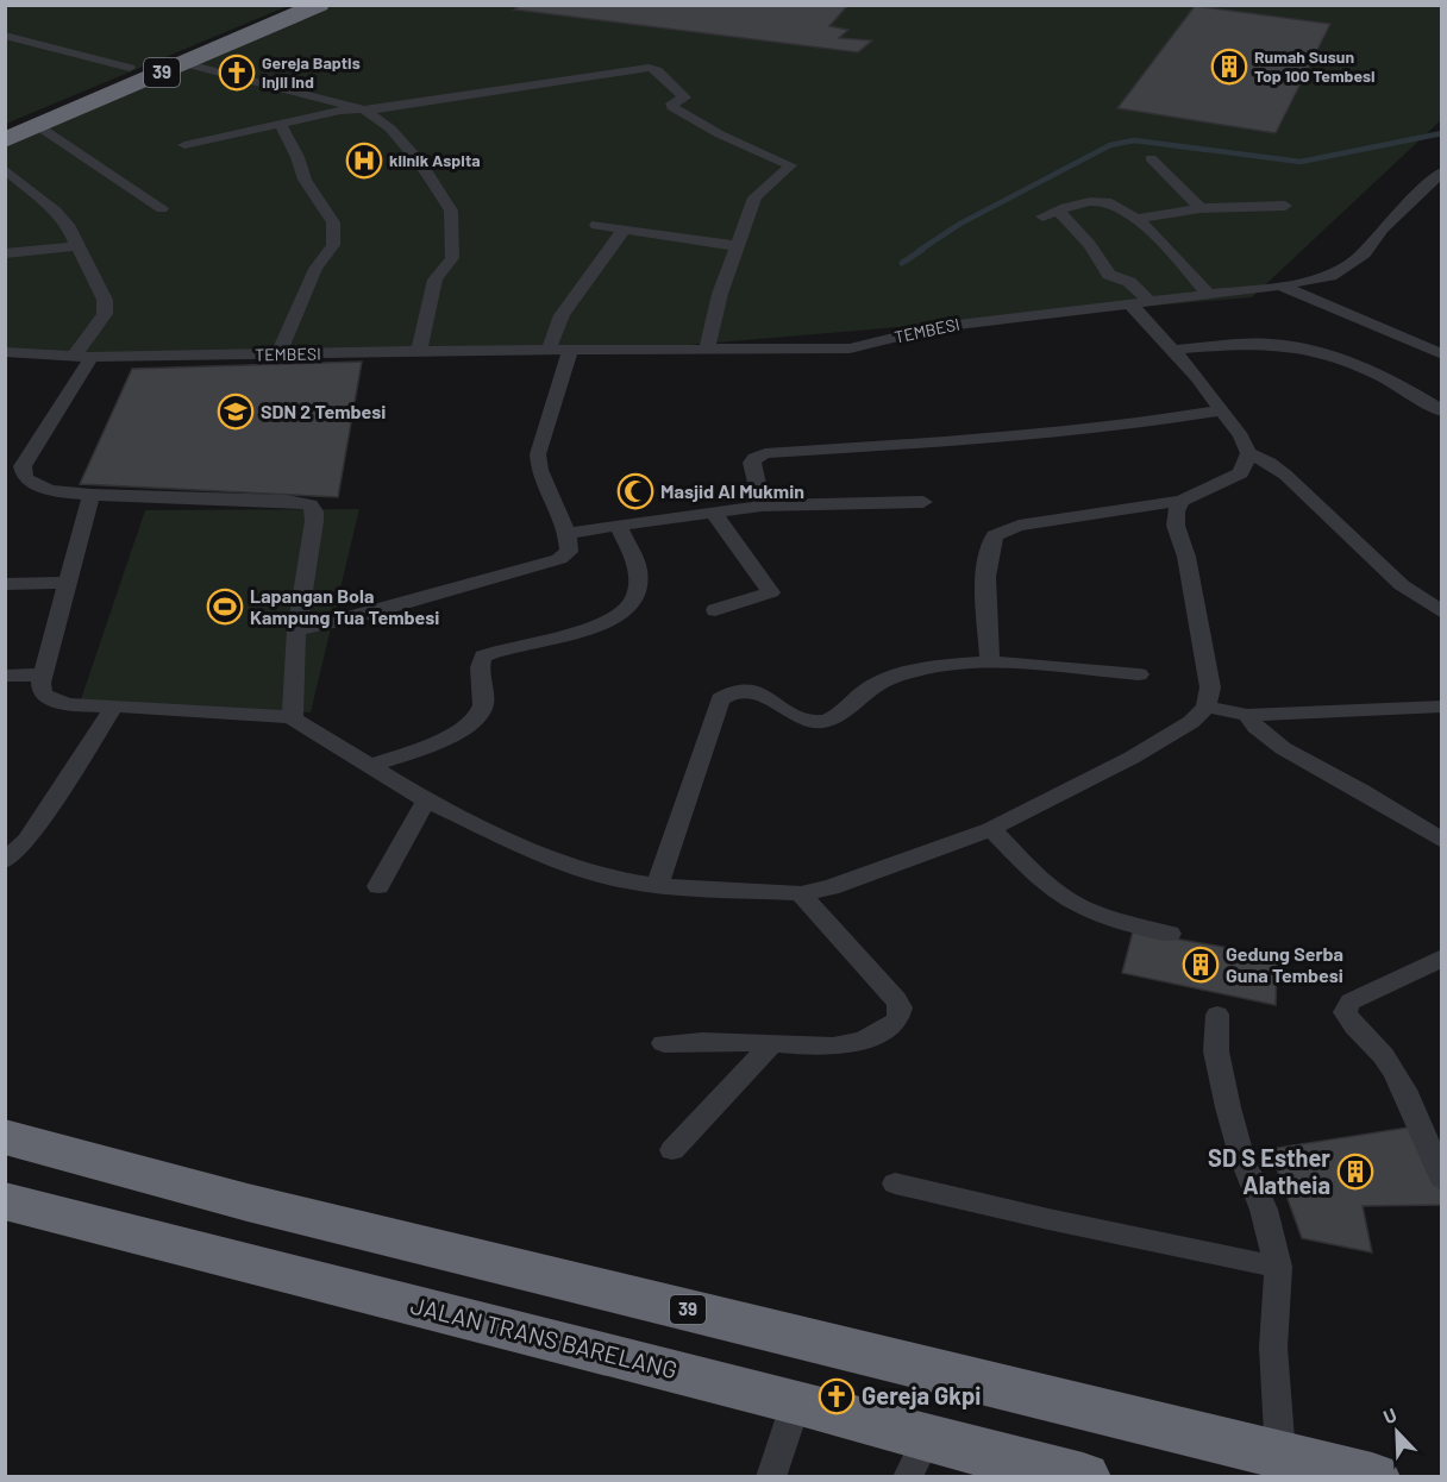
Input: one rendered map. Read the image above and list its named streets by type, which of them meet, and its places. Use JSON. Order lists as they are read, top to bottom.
{
  "streets": {
    "highway": ["39", "JALAN TRANS BARELANG"],
    "street": ["TEMBESI"]
  },
  "places": {
    "building": ["Rumah Susun Top 100 Tembesi", "Gedung Serba Guna Tembesi", "SD S Esther Alatheia"],
    "church": ["Gereja Baptis Injil Ind", "Gereja Gkpi"],
    "hospital": ["klinik Aspita"],
    "school or university": ["SDN 2 Tembesi"],
    "mosque": ["Masjid Al Mukmin"],
    "sports": ["Lapangan Bola Kampung Tua Tembesi"]
  },
  "north": "top left"
}
